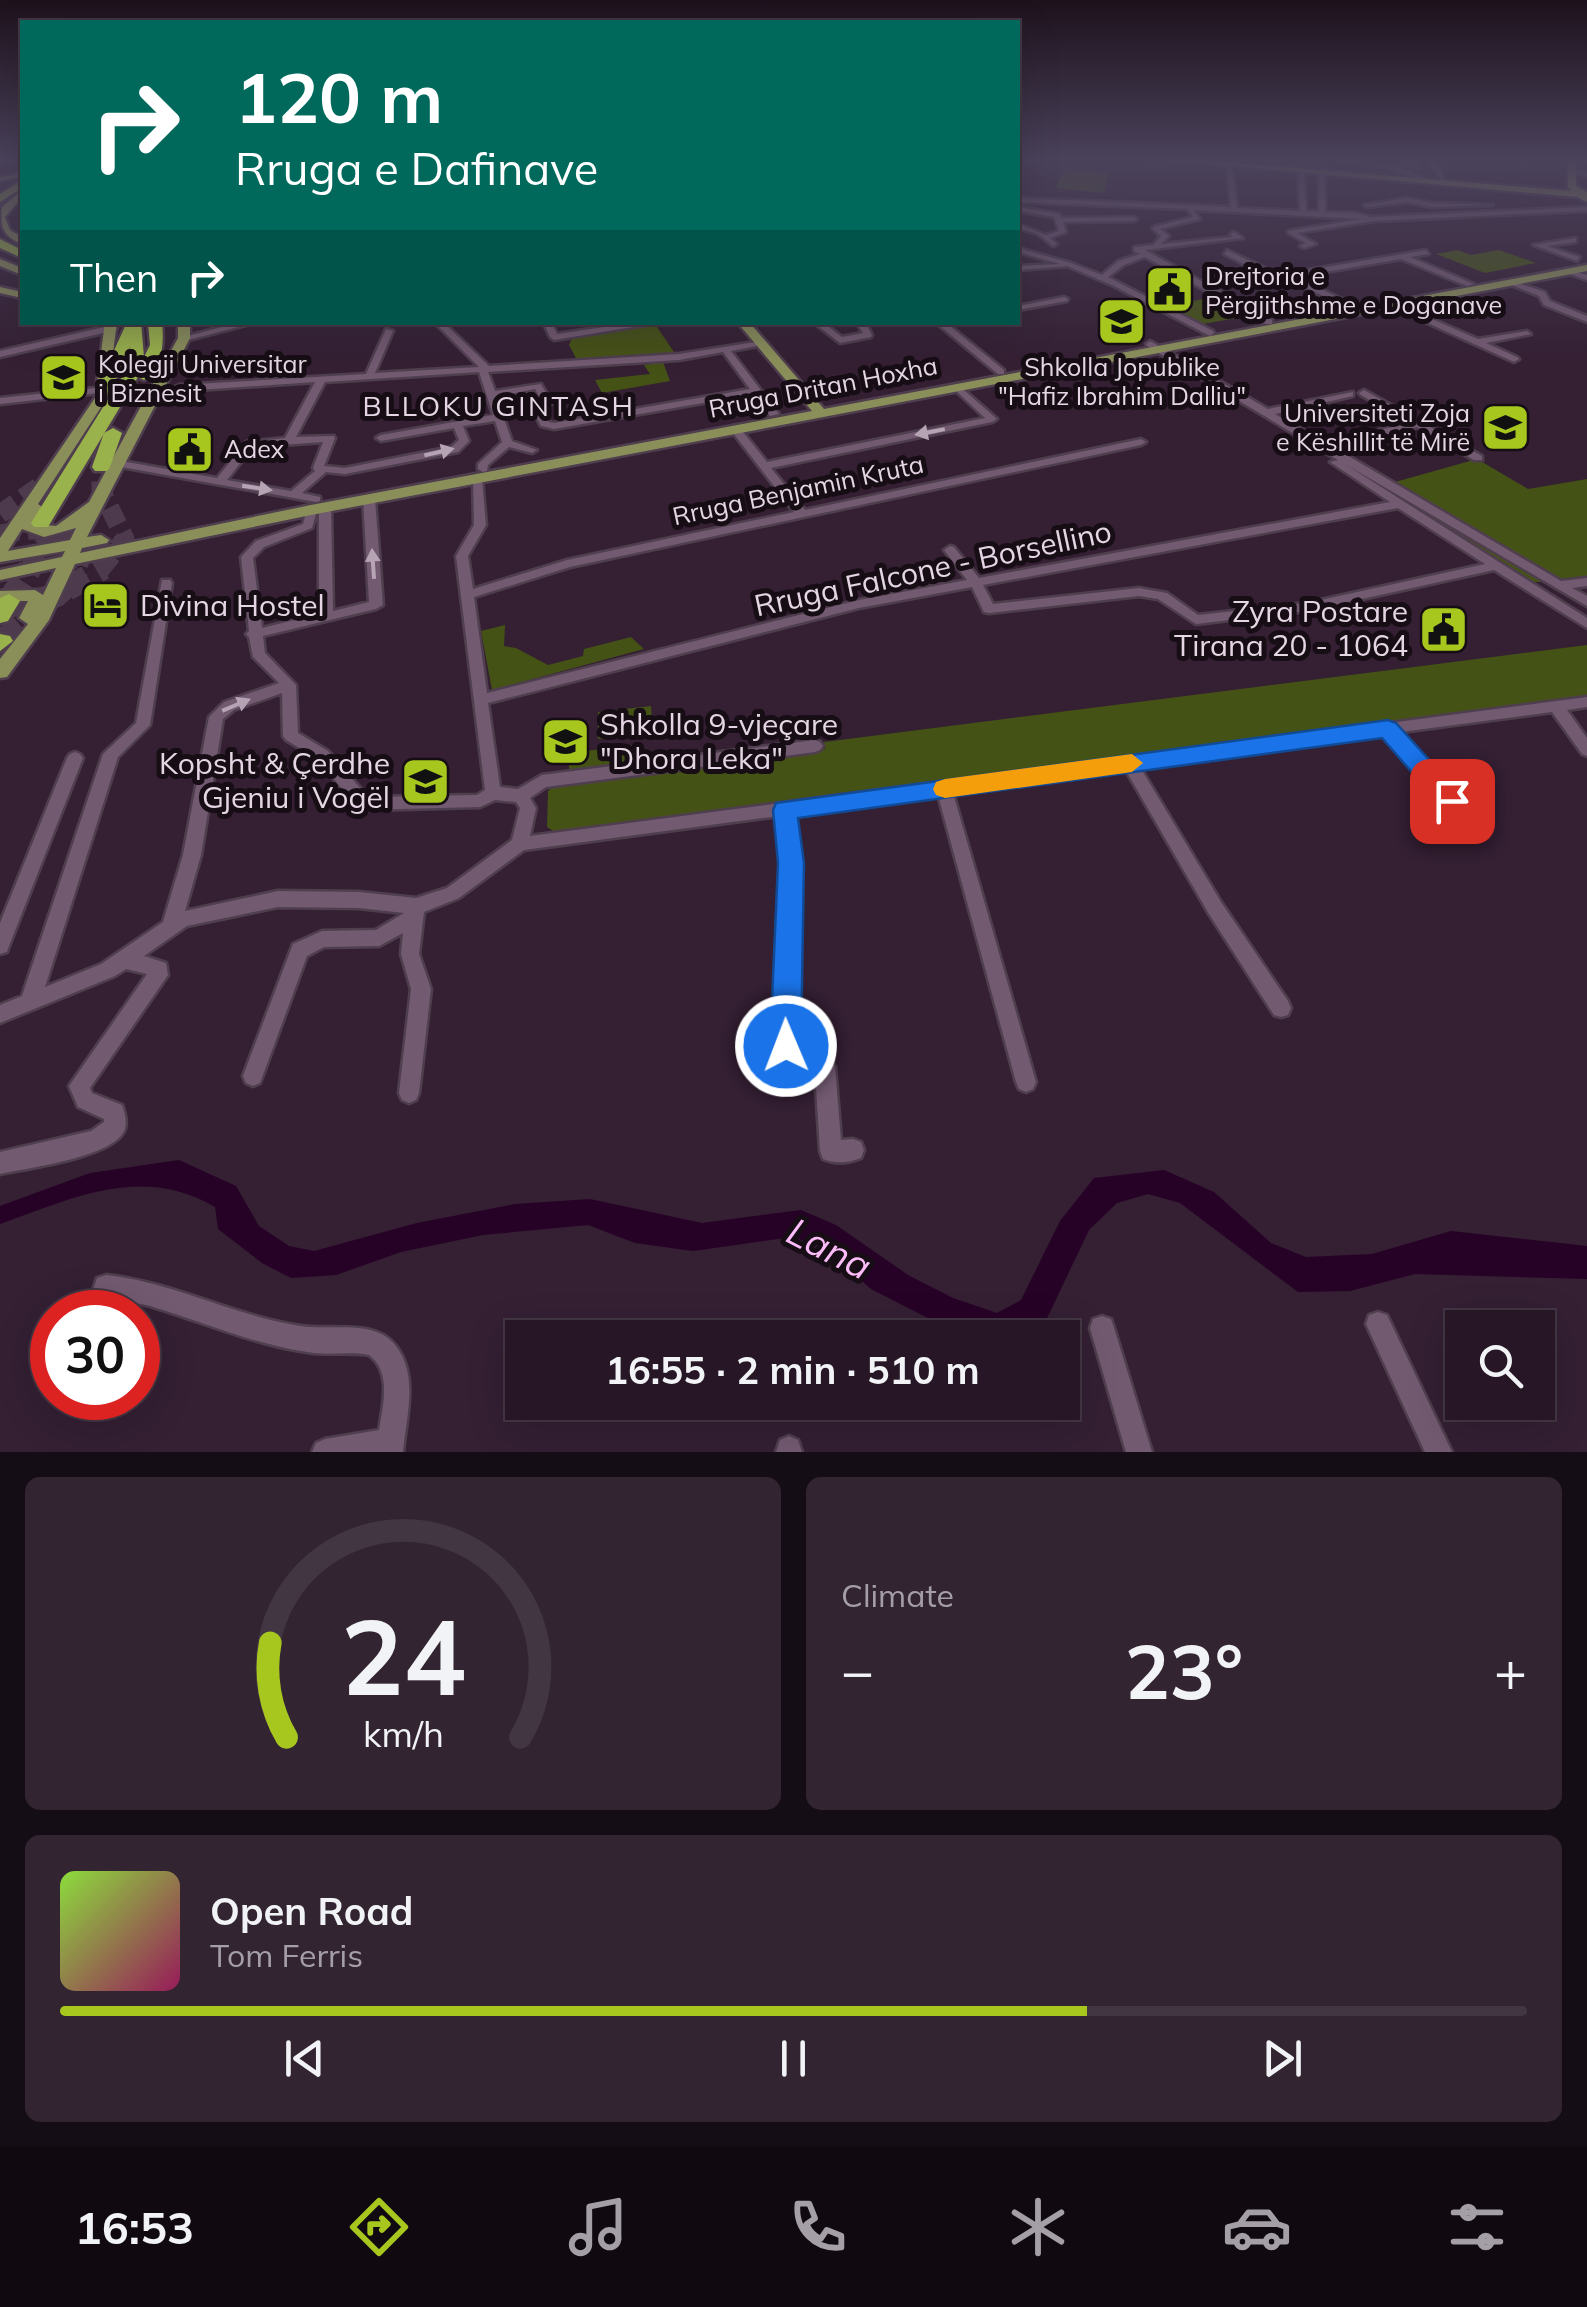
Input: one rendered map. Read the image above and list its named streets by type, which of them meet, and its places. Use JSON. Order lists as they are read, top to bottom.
{
  "streets": {
    "main road": ["Rruga Dritan Hoxha"],
    "street": ["Rruga Benjamin Kruta", "Rruga Falcone - Borsellino"]
  },
  "districts": ["BLLOKU GINTASH"],
  "water": ["Lana"],
  "places": {
    "public building": ["Drejtoria e Përgjithshme e Doganave", "Adex", "Zyra Postare Tirana 20 - 1064"],
    "school or university": [
      "Shkolla Jopublike \"Hafiz Ibrahim Dalliu\"",
      "Kolegji Universitar i Biznesit",
      "Universiteti Zoja e Këshillit të Mirë",
      "Shkolla 9-vjeçare \"Dhora Leka\"",
      "Kopsht & Çerdhe Gjeniu i Vogël"
    ],
    "hotel": ["Divina Hostel"]
  },
  "page": {
    "turn": ["120 m", "Rruga e Dafinave"],
    "then": "Then",
    "limit": "30",
    "trip": "16:55 · 2 min · 510 m",
    "tile": "Climate",
    "heat": ["−", "23°", "+"],
    "song": ["Open Road", "Tom Ferris"],
    "tabs": "16:53",
    "gauge": ["24", "km/h"]
  }
}
